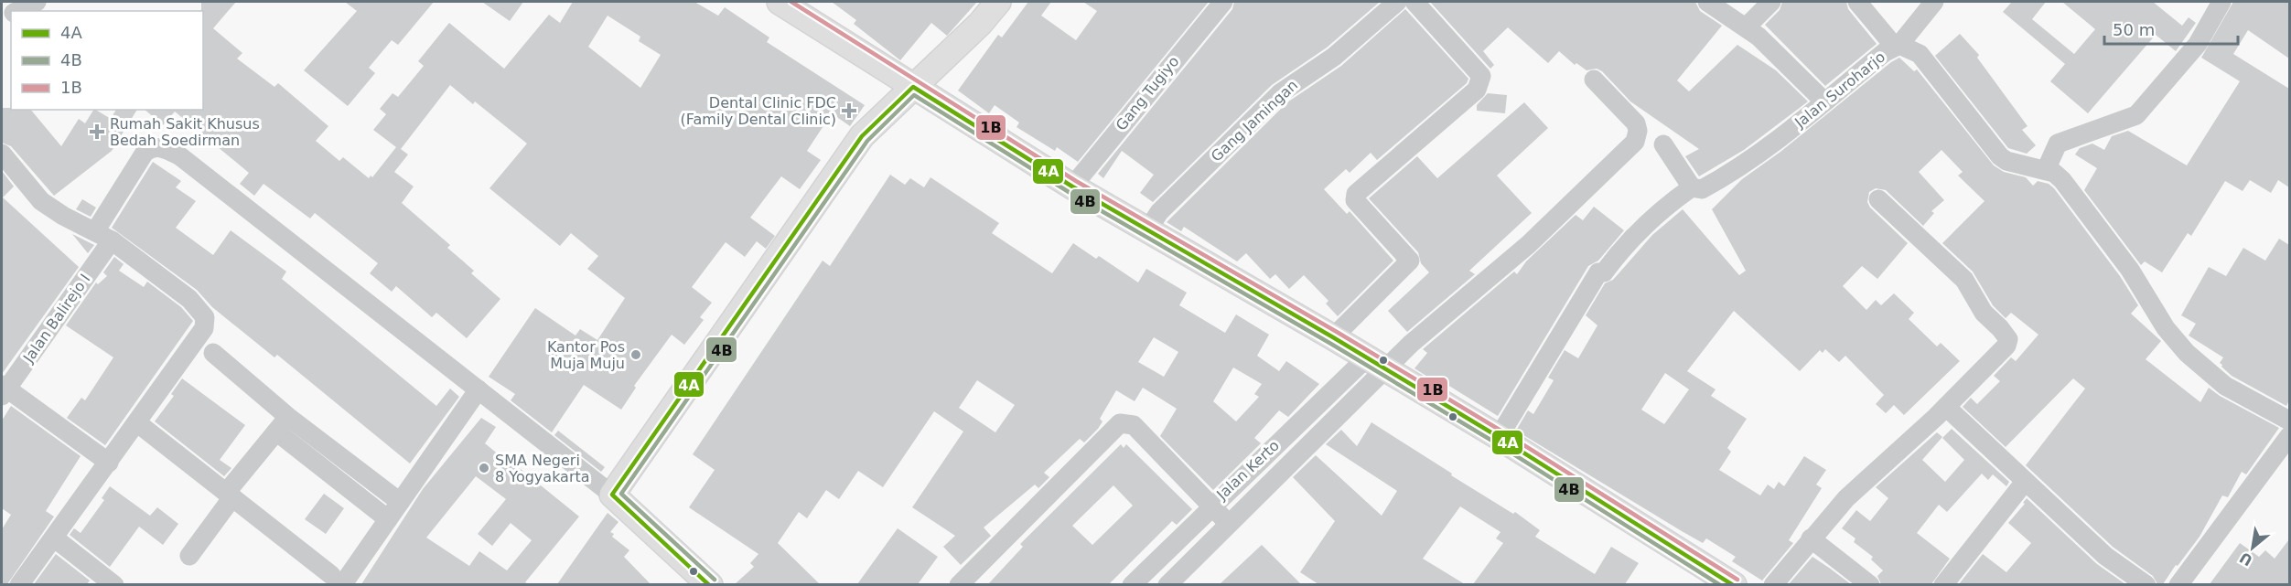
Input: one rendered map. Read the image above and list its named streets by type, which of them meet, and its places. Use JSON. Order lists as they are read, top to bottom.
{
  "streets": {
    "street": [
      "Jalan Suroharjo",
      "Gang Tugiyo",
      "Gang Jamingan",
      "Jalan Balirejo I",
      "Jalan Kerto"
    ]
  },
  "places": {
    "health": ["Dental Clinic FDC (Family Dental Clinic)", "Rumah Sakit Khusus Bedah Soedirman"],
    "other": ["Kantor Pos Muja Muju", "SMA Negeri 8 Yogyakarta"]
  },
  "lines": ["transit line 1B", "transit line 4A", "transit line 4B"],
  "legend": ["4A", "4B", "1B"],
  "scale_bar": "50 m",
  "north": "bottom left"
}
